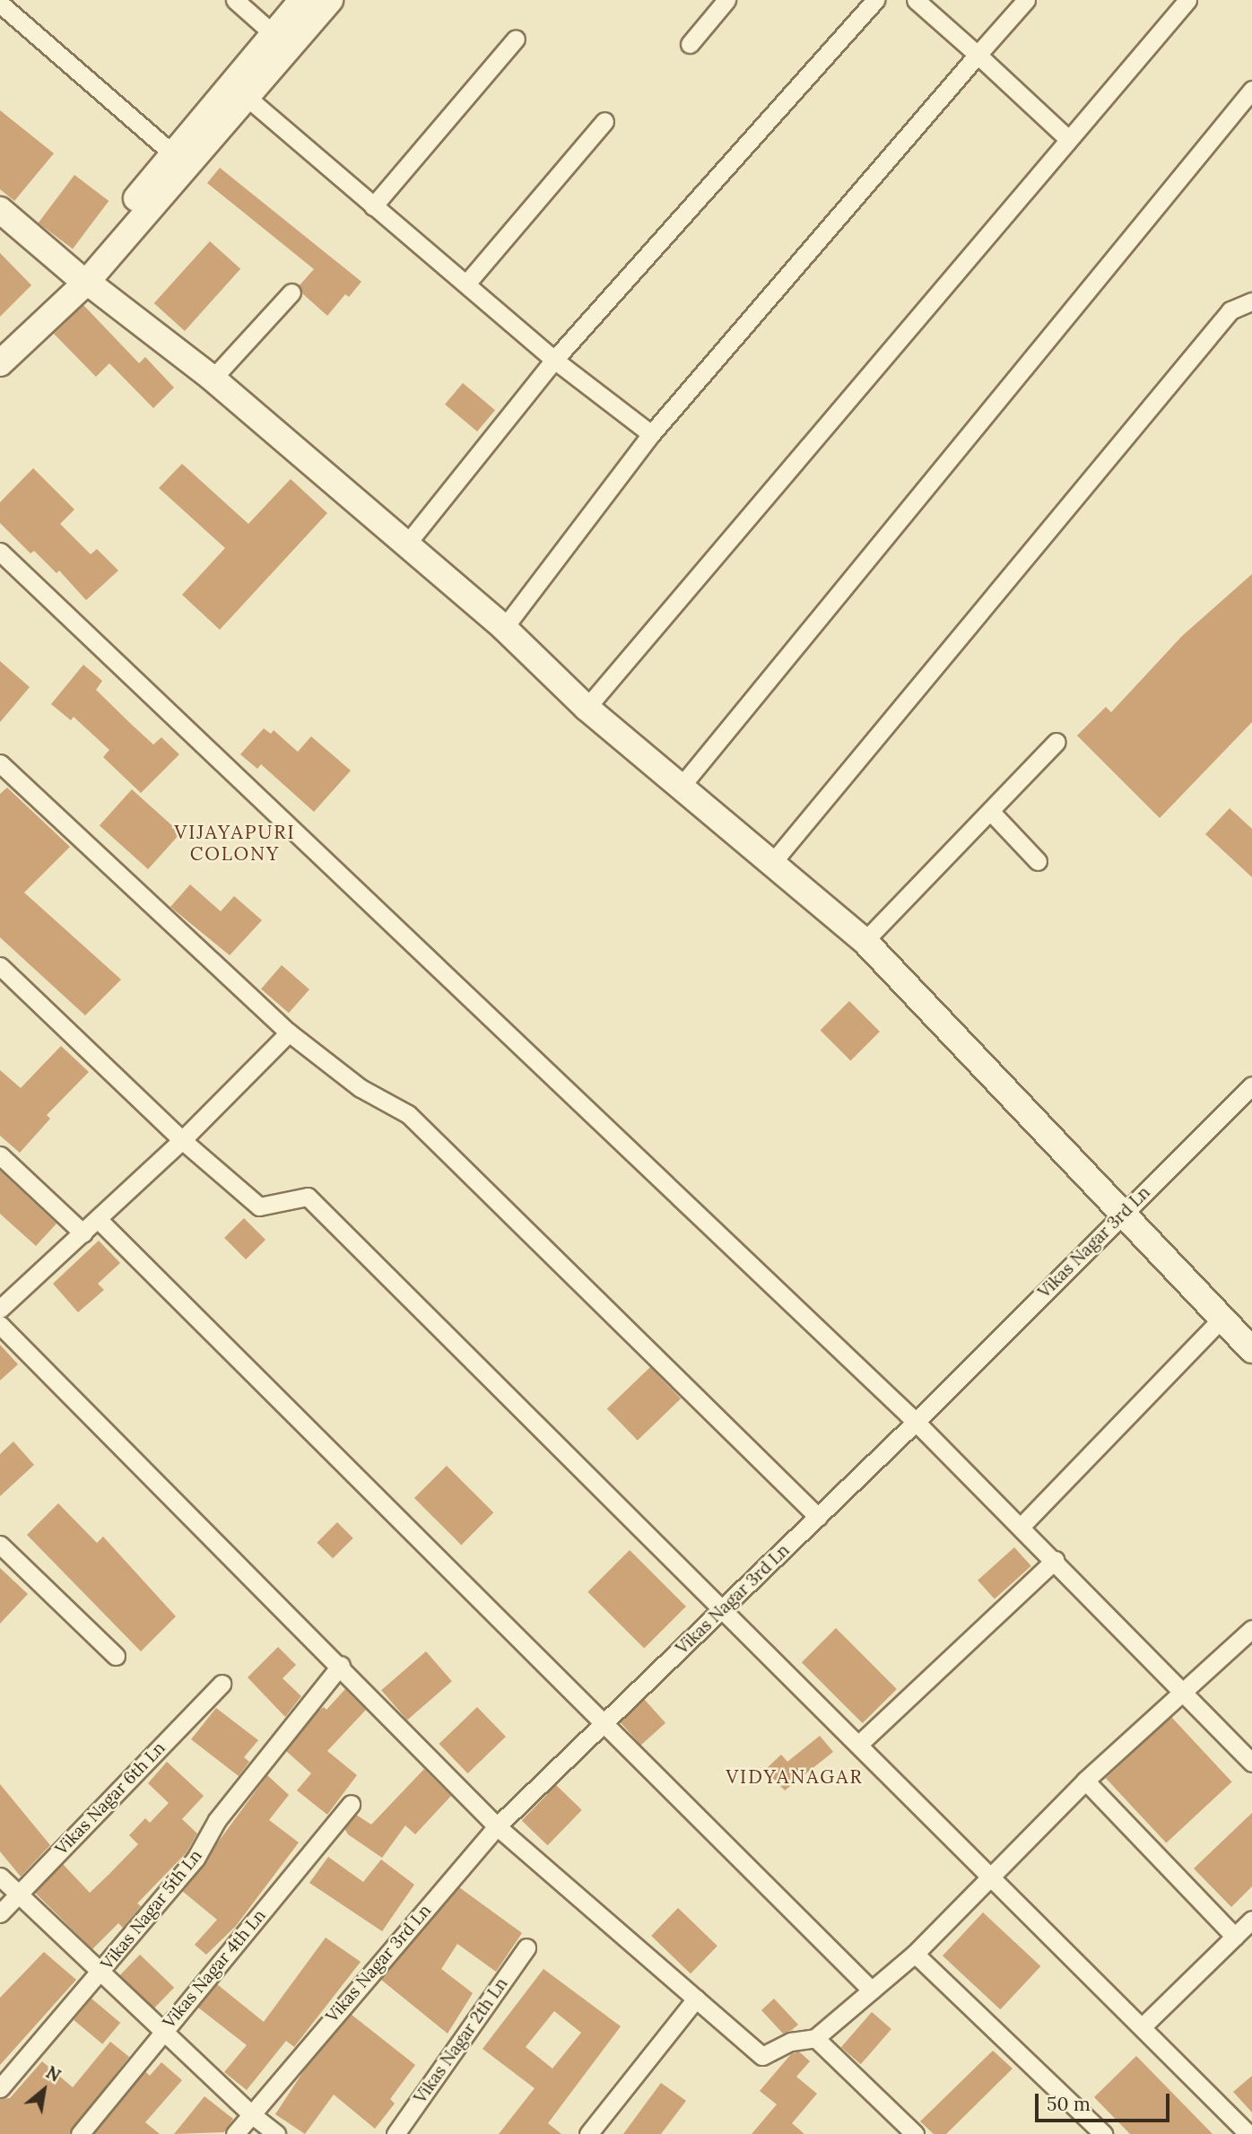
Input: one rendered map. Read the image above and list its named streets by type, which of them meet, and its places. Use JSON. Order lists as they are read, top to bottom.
{
  "streets": {
    "street": [
      "Vikas Nagar 3rd Ln",
      "Vikas Nagar 6th Ln",
      "Vikas Nagar 5th Ln",
      "Vikas Nagar 4th Ln",
      "Vikas Nagar 2th Ln"
    ]
  },
  "districts": ["VIJAYAPURI COLONY", "VIDYANAGAR"],
  "scale_bar": "50 m",
  "north": "top right"
}
